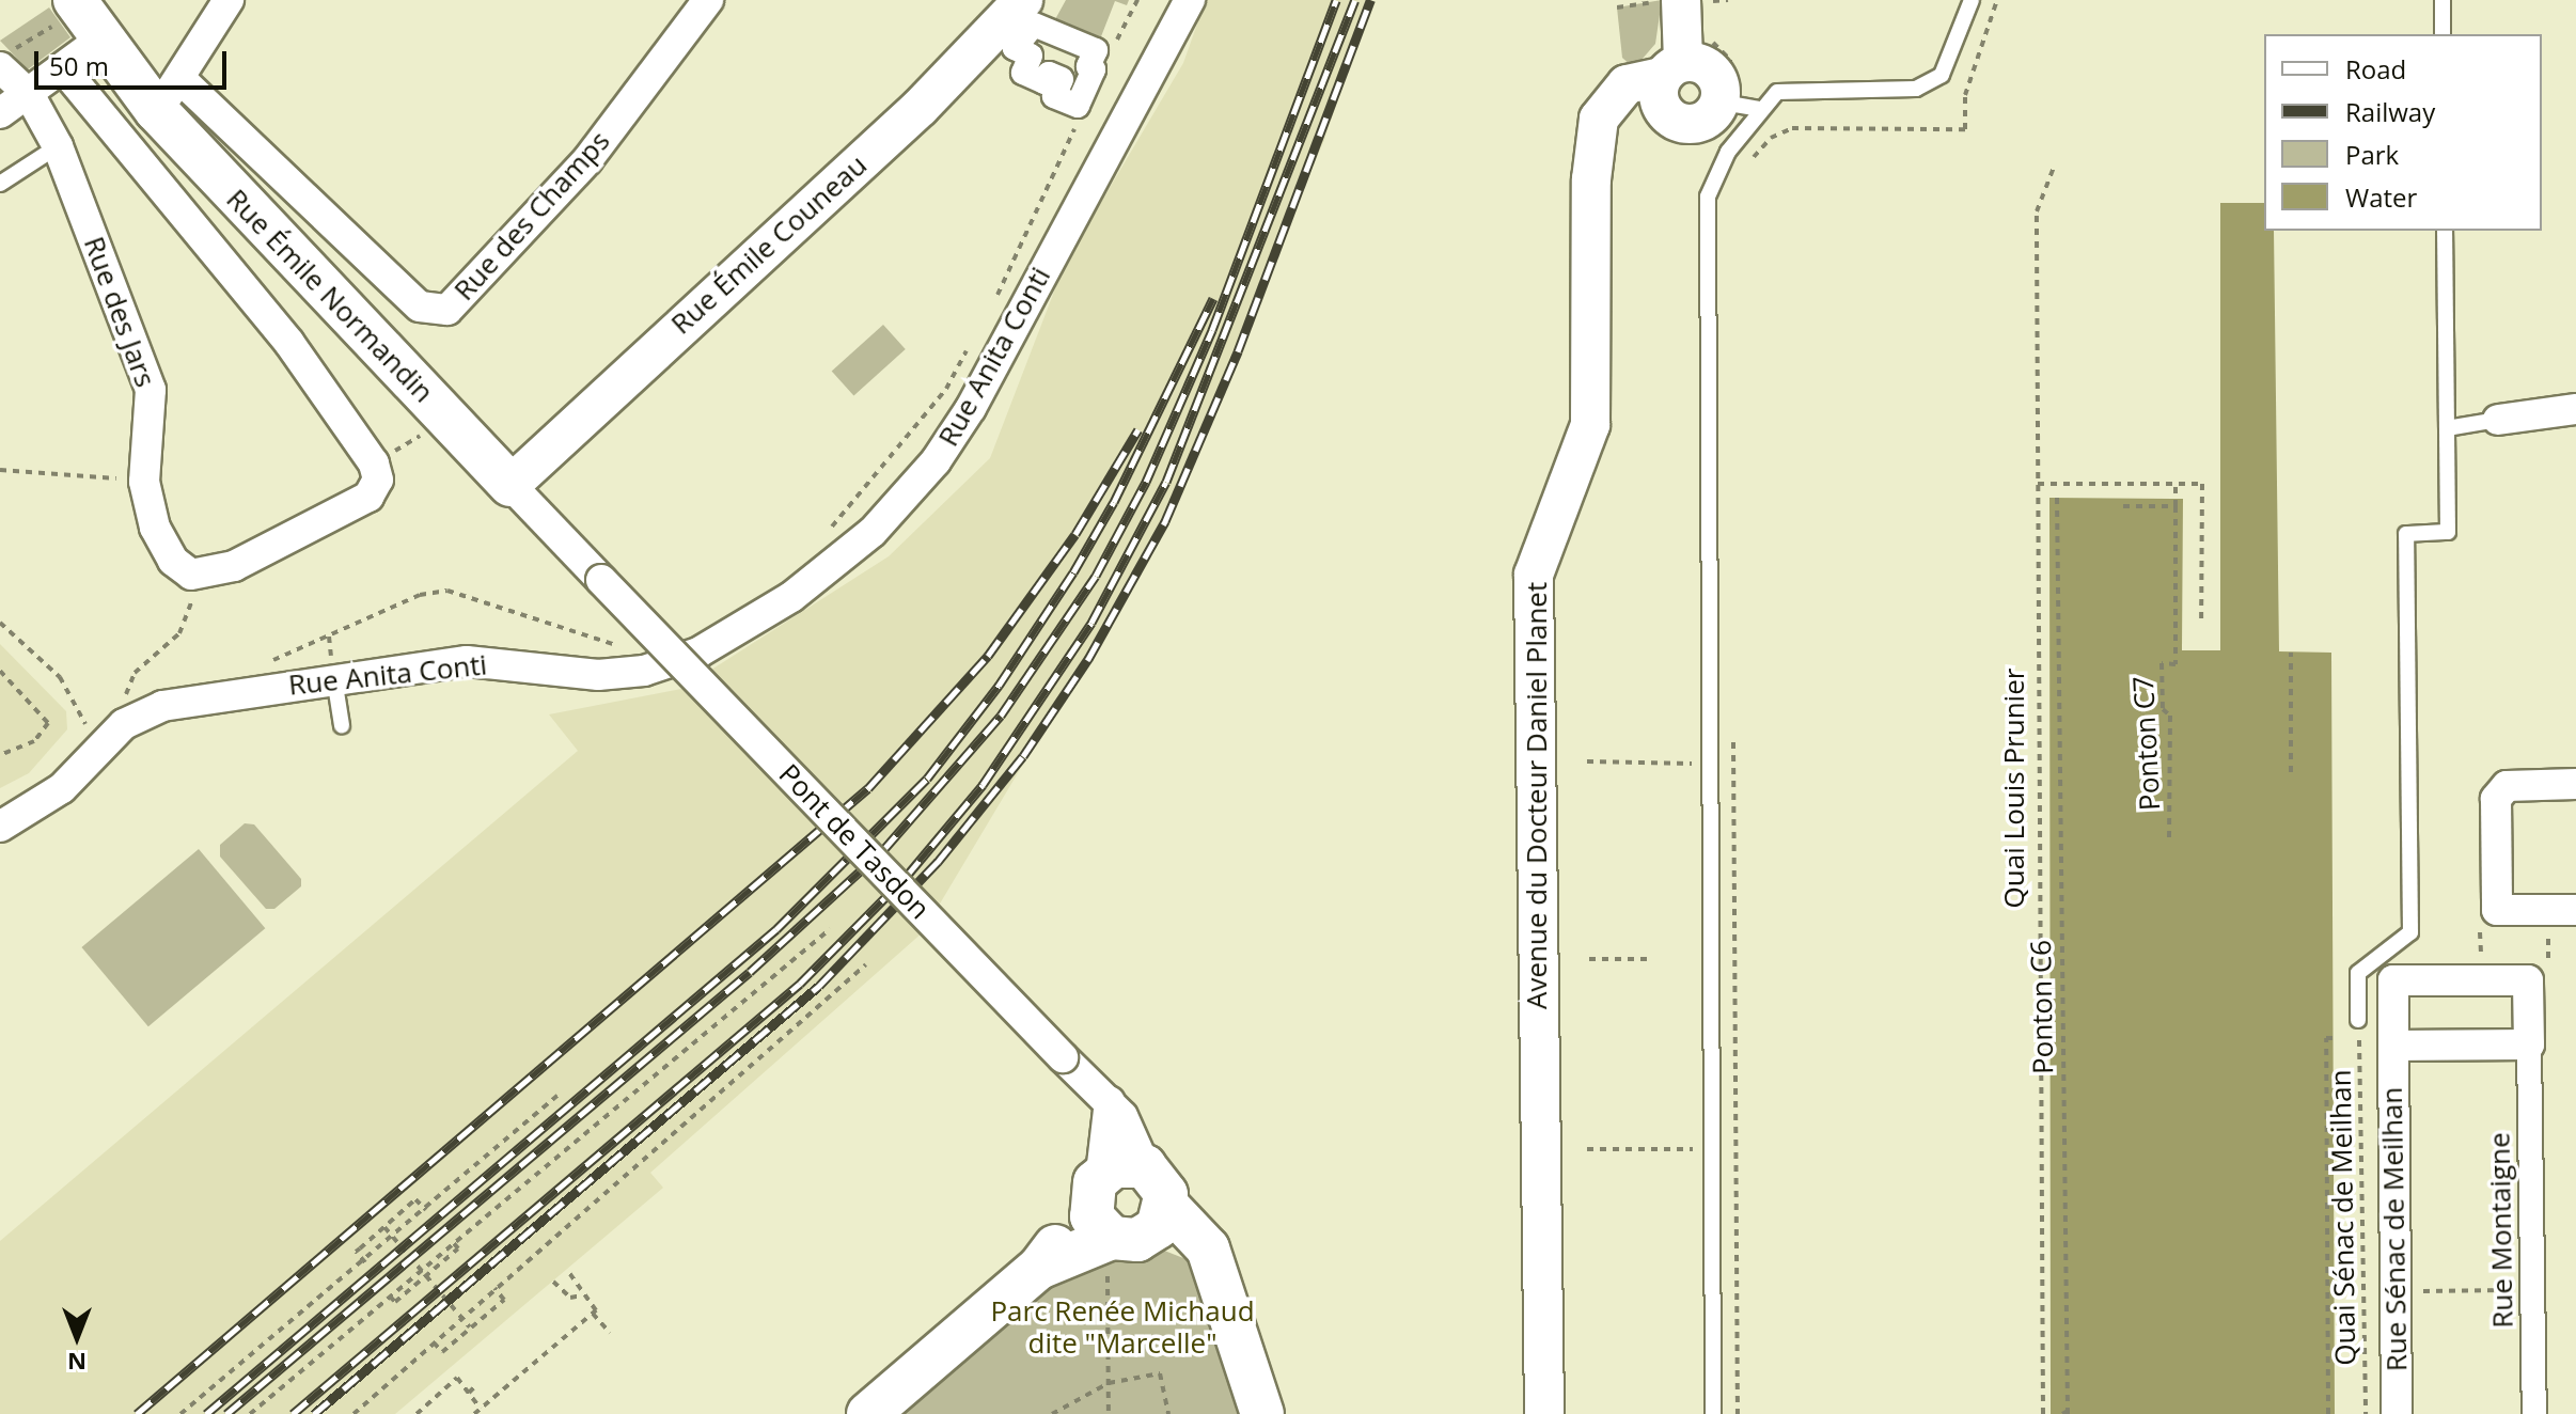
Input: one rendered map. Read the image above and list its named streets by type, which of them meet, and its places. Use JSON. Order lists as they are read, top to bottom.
{
  "streets": {
    "main road": ["Rue Émile Normandin"],
    "street": [
      "Rue des Champs",
      "Rue Émile Couneau",
      "Rue des Jars",
      "Rue Anita Conti",
      "Avenue du Docteur Daniel Planet",
      "Pont de Tasdon",
      "Rue Sénac de Meilhan",
      "Rue Montaigne"
    ],
    "path": [
      "Ponton C7",
      "Quai Louis Prunier",
      "Ponton C6",
      "Quai Sénac de Meilhan"
    ]
  },
  "crossings": [
    ["Rue des Champs", "Rue Émile Normandin"],
    ["Rue Émile Couneau", "Rue Émile Normandin"],
    ["Rue Émile Normandin", "Rue des Jars"],
    ["Rue Émile Normandin", "Pont de Tasdon"],
    ["Rue Sénac de Meilhan", "Rue Montaigne"]
  ],
  "parks": ["Parc Renée Michaud dite \"Marcelle\""],
  "legend": [
    "Road",
    "Railway",
    "Park",
    "Water"
  ],
  "scale_bar": "50 m",
  "north": "bottom"
}
